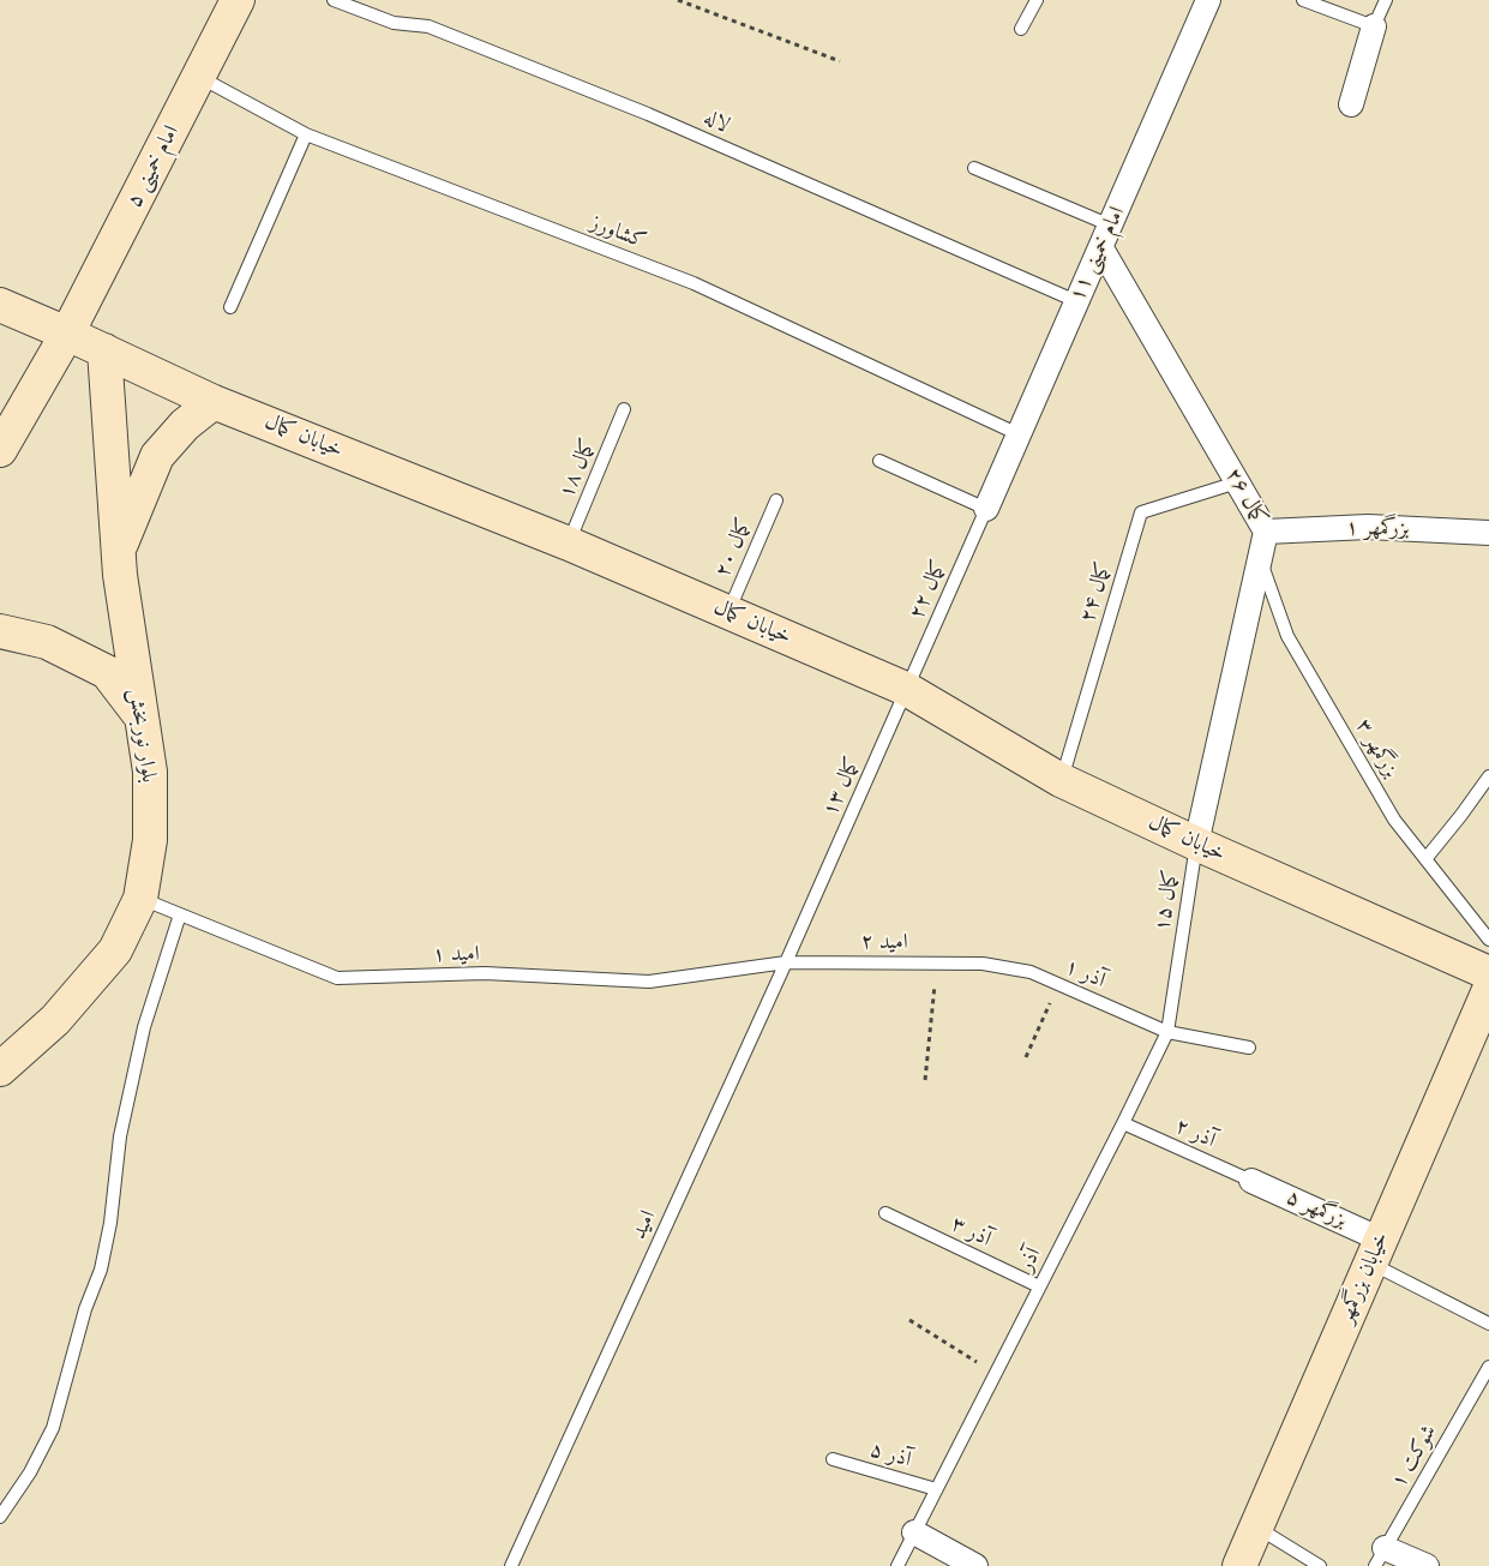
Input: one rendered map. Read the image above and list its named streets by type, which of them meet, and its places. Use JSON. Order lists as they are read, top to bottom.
{
  "streets": {
    "street": [
      "امام خمینی ۵",
      "امام خمینی ۱۱",
      "خیابان کمال",
      "کمال ۲۶",
      "بزرگمهر ۱",
      "بلوار نوربخش",
      "بزرگمهر ۵",
      "خیابان بزرگمهر"
    ],
    "lane": [
      "لاله",
      "کشاورز",
      "کمال ۱۸",
      "کمال ۲۰",
      "کمال ۲۲",
      "کمال ۲۴",
      "بزرگمهر ۳",
      "کمال ۱۳",
      "کمال ۱۵",
      "امید ۲",
      "امید ۱",
      "آذر ۱",
      "آذر ۲",
      "امید",
      "آذر ۳",
      "آذر",
      "آذر ۵",
      "شوکت ۱"
    ]
  },
  "crossings": [
    ["لاله", "امام خمینی ۱۱"],
    ["امام خمینی ۵", "کشاورز"],
    ["امام خمینی ۵", "خیابان کمال"],
    ["کشاورز", "امام خمینی ۱۱"],
    ["امام خمینی ۱۱", "کمال ۲۶"],
    ["امام خمینی ۱۱", "کمال ۲۲"],
    ["خیابان کمال", "کمال ۱۸"],
    ["خیابان کمال", "کمال ۲۶"],
    ["خیابان کمال", "کمال ۲۰"],
    ["خیابان کمال", "کمال ۲۲"],
    ["خیابان کمال", "کمال ۲۴"],
    ["خیابان کمال", "بلوار نوربخش"],
    ["خیابان کمال", "کمال ۱۳"],
    ["خیابان کمال", "کمال ۱۵"],
    ["کمال ۲۶", "بزرگمهر ۱"],
    ["کمال ۲۶", "کمال ۲۴"],
    ["کمال ۲۶", "بزرگمهر ۳"],
    ["کمال ۲۶", "کمال ۱۵"],
    ["کمال ۲۲", "کمال ۱۳"],
    ["بلوار نوربخش", "امید ۱"],
    ["کمال ۱۳", "امید"],
    ["کمال ۱۵", "آذر"],
    ["امید ۲", "امید ۱"],
    ["امید ۲", "آذر ۱"],
    ["امید ۲", "امید"],
    ["امید ۱", "امید"],
    ["آذر ۱", "آذر"],
    ["آذر ۲", "بزرگمهر ۵"],
    ["آذر ۲", "آذر"],
    ["بزرگمهر ۵", "خیابان بزرگمهر"],
    ["آذر ۳", "آذر"],
    ["آذر", "آذر ۵"]
  ]
}
